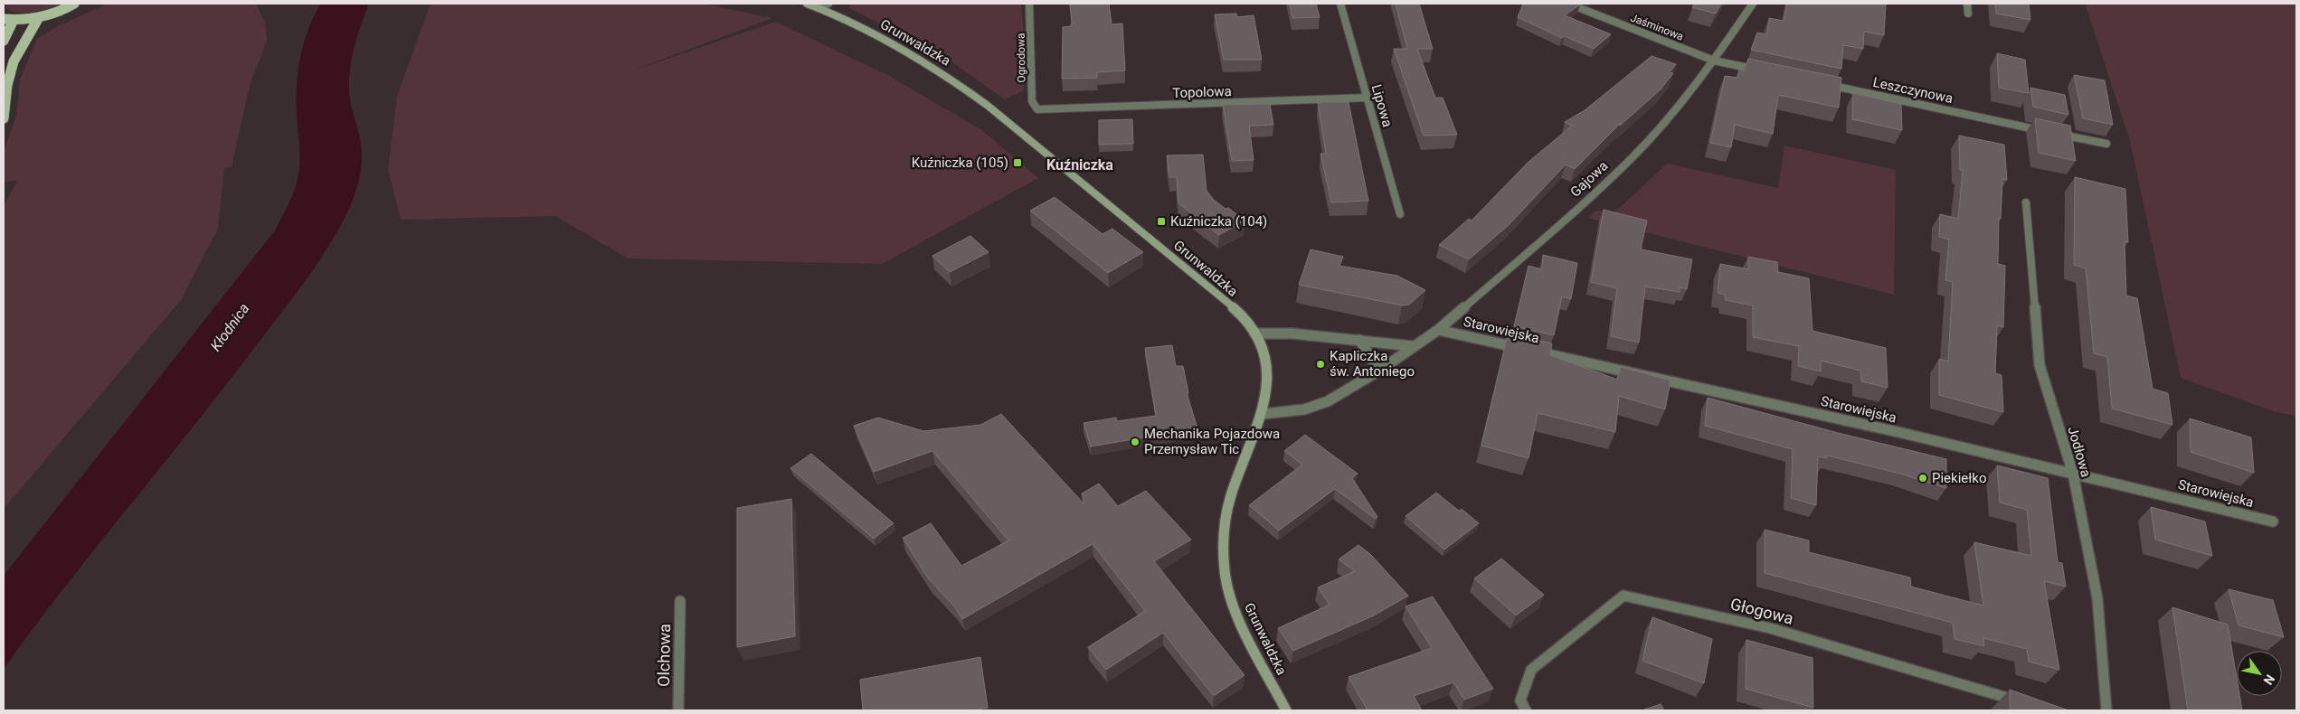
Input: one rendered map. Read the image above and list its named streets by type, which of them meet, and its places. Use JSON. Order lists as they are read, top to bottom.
{
  "streets": {
    "street": [
      "Jaśminowa",
      "Grunwaldzka",
      "Ogrodowa",
      "Leszczynowa",
      "Topolowa",
      "Lipowa",
      "Gajowa",
      "Starowiejska",
      "Jodłowa",
      "Głogowa",
      "Olchowa"
    ]
  },
  "crossings": [
    ["Jaśminowa", "Gajowa"],
    ["Grunwaldzka", "Gajowa"],
    ["Ogrodowa", "Topolowa"],
    ["Topolowa", "Lipowa"],
    ["Gajowa", "Starowiejska"],
    ["Starowiejska", "Jodłowa"]
  ],
  "districts": ["Kuźniczka"],
  "water": ["Kłodnica"],
  "places": {
    "transit": ["Kuźniczka (105)", "Kuźniczka (104)"],
    "other": ["Kapliczka św. Antoniego", "Mechanika Pojazdowa Przemysław Tic", "Piekiełko"]
  },
  "north": "bottom right"
}
